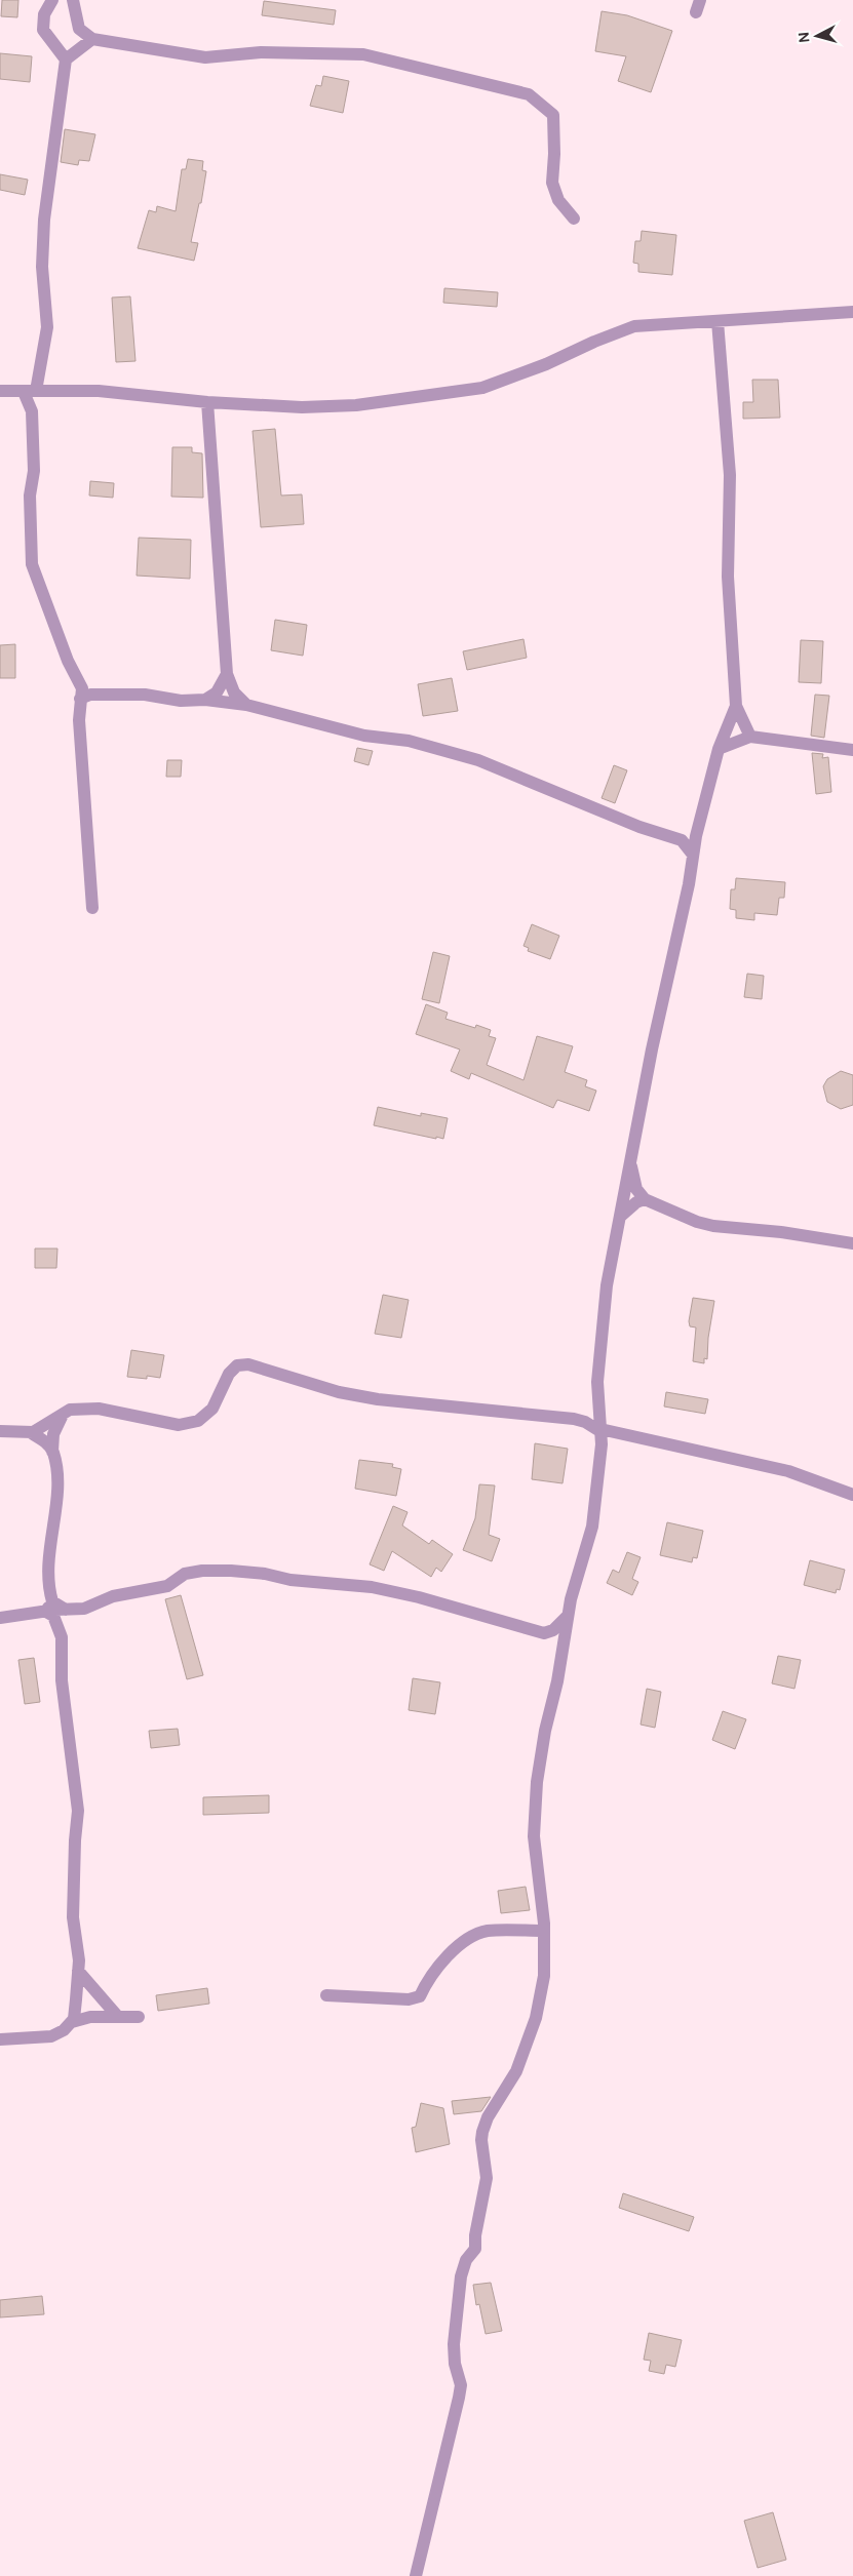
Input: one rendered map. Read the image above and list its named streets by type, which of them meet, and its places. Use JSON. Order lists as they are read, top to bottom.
{
  "north": "left"
}
